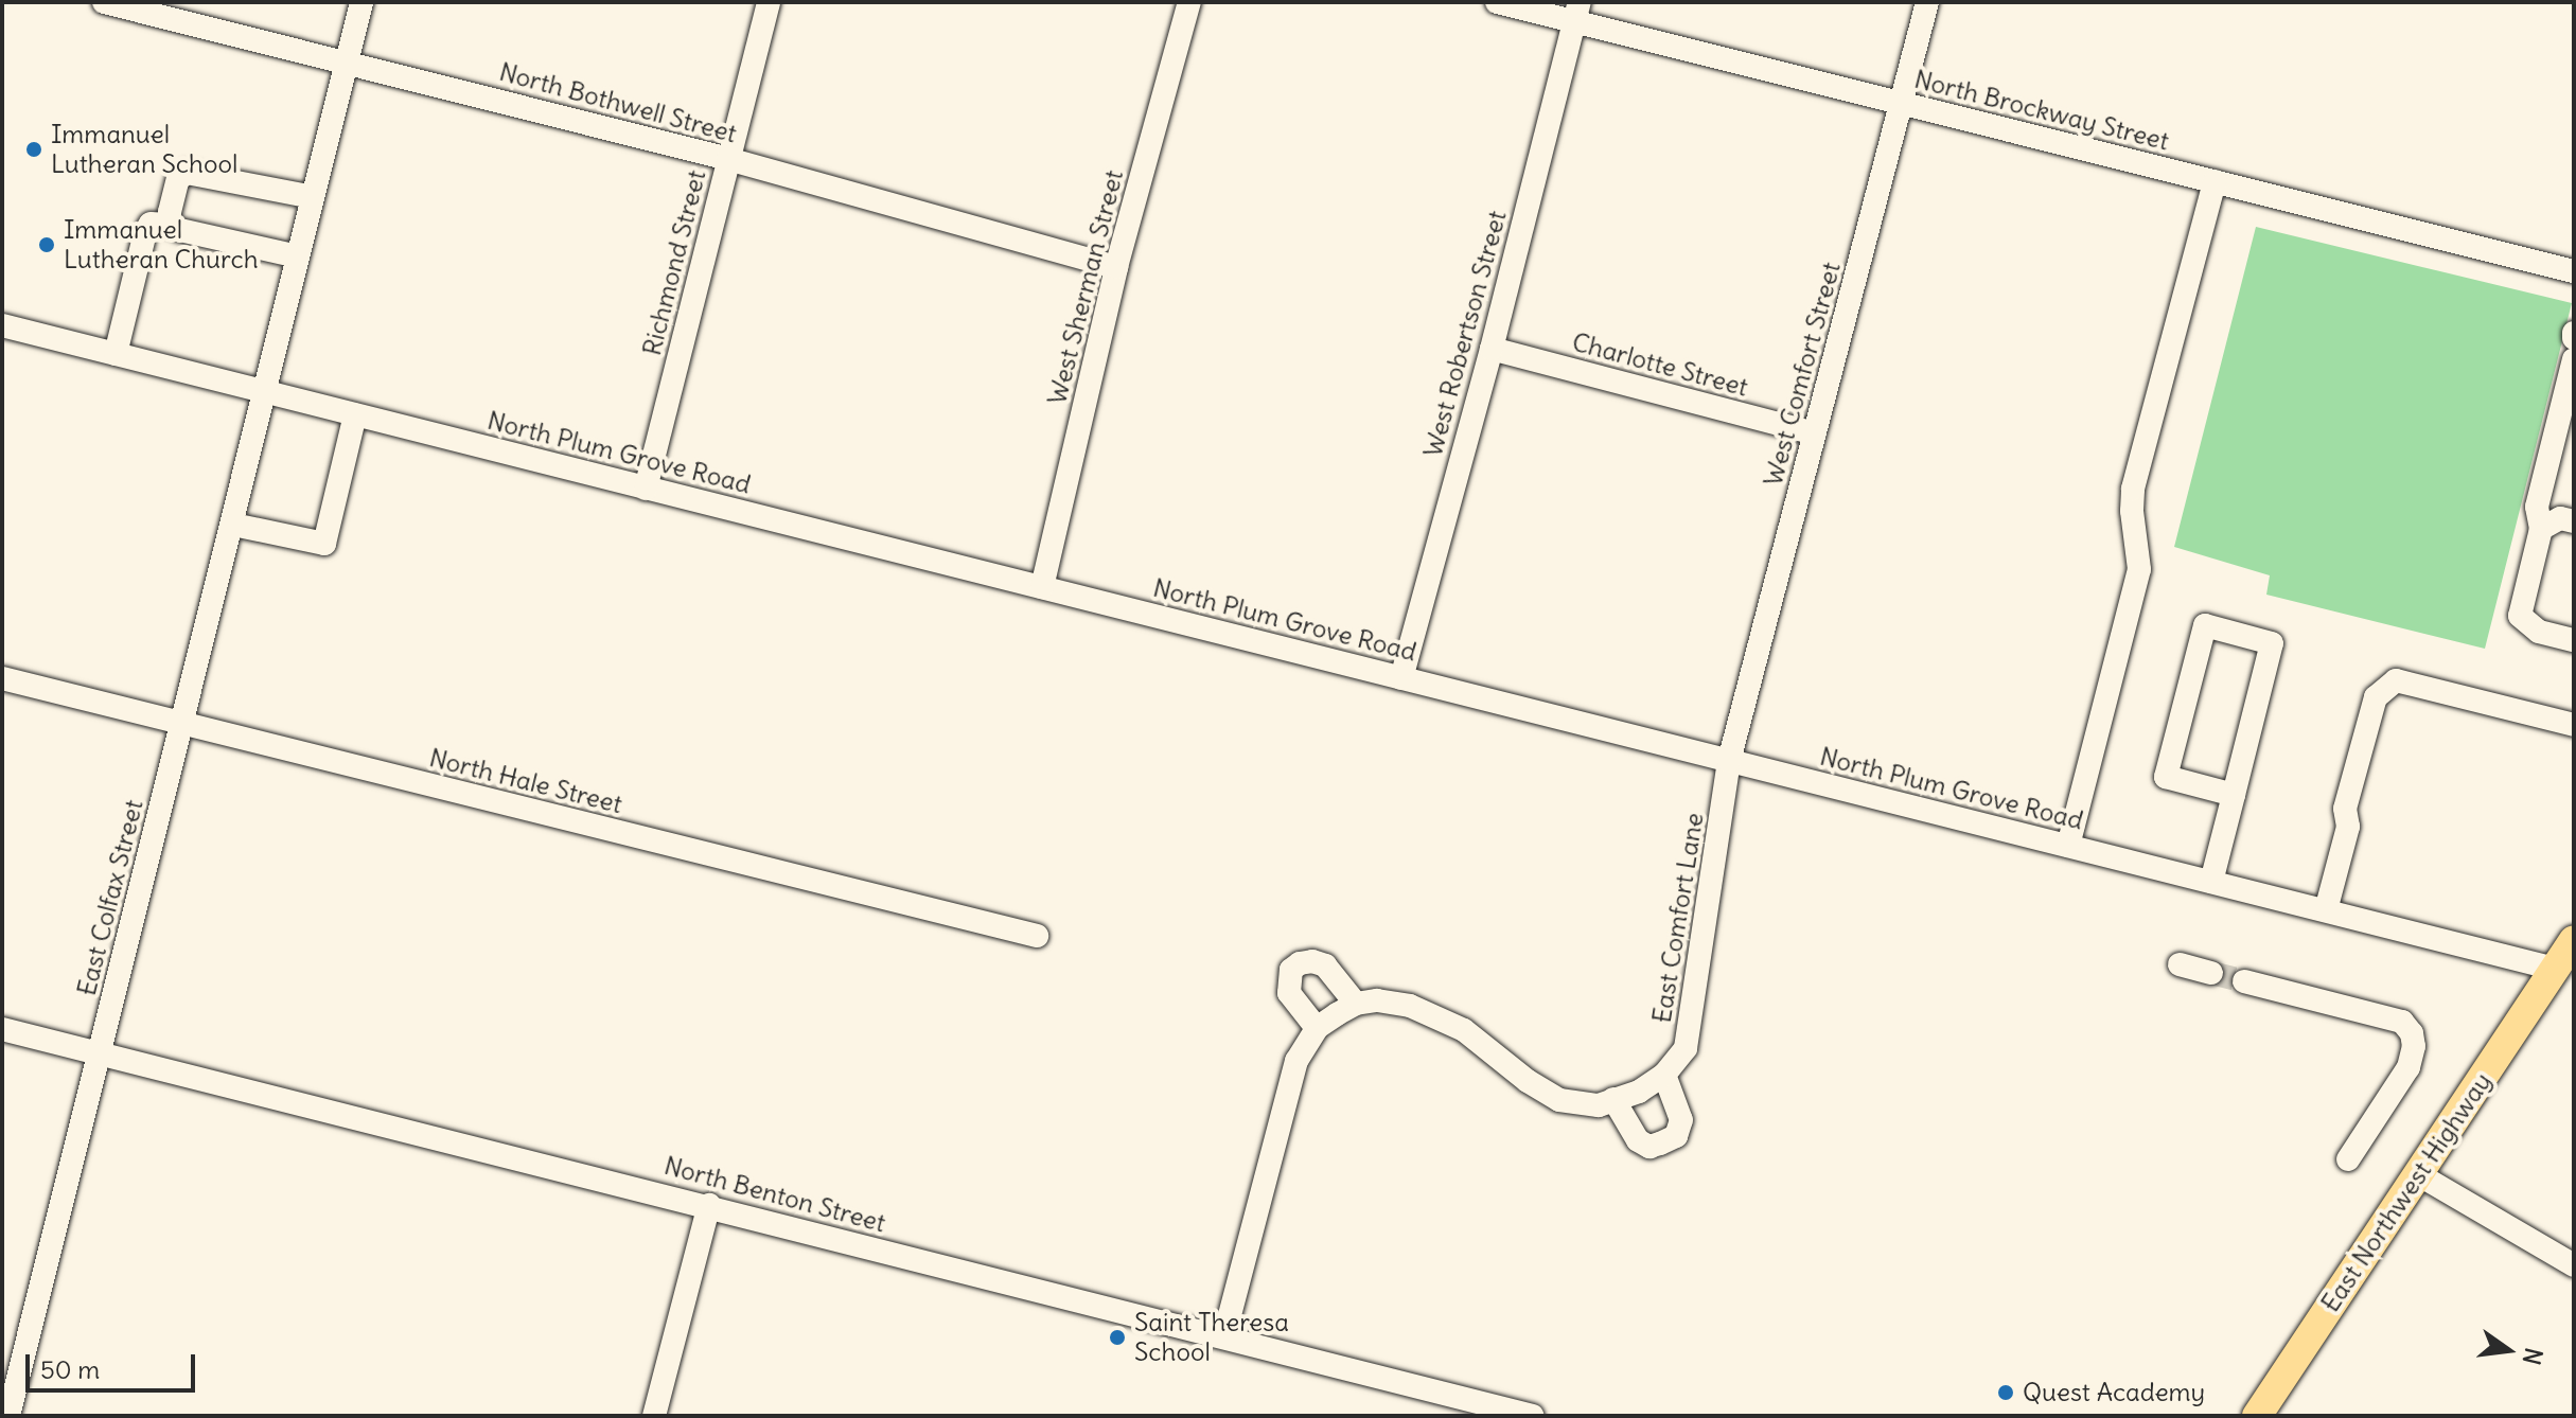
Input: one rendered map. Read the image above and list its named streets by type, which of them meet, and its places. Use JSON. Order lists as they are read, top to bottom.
{
  "streets": {
    "main road": ["East Northwest Highway"],
    "street": [
      "North Bothwell Street",
      "North Brockway Street",
      "Richmond Street",
      "West Sherman Street",
      "West Robertson Street",
      "Charlotte Street",
      "West Comfort Street",
      "North Plum Grove Road",
      "North Hale Street",
      "East Colfax Street",
      "East Comfort Lane",
      "North Benton Street"
    ]
  },
  "crossings": [
    ["North Bothwell Street", "Richmond Street"],
    ["North Bothwell Street", "West Sherman Street"],
    ["North Bothwell Street", "East Colfax Street"],
    ["North Brockway Street", "West Robertson Street"],
    ["North Brockway Street", "West Comfort Street"],
    ["Richmond Street", "North Plum Grove Road"],
    ["West Sherman Street", "North Plum Grove Road"],
    ["West Robertson Street", "Charlotte Street"],
    ["West Robertson Street", "North Plum Grove Road"],
    ["Charlotte Street", "West Comfort Street"],
    ["West Comfort Street", "North Plum Grove Road"],
    ["West Comfort Street", "East Comfort Lane"],
    ["North Plum Grove Road", "East Colfax Street"],
    ["North Plum Grove Road", "East Comfort Lane"],
    ["North Plum Grove Road", "East Northwest Highway"],
    ["North Hale Street", "East Colfax Street"],
    ["East Colfax Street", "North Benton Street"]
  ],
  "places": [
    "Immanuel Lutheran School",
    "Immanuel Lutheran Church",
    "Saint Theresa School",
    "Quest Academy"
  ],
  "scale_bar": "50 m",
  "north": "right"
}
